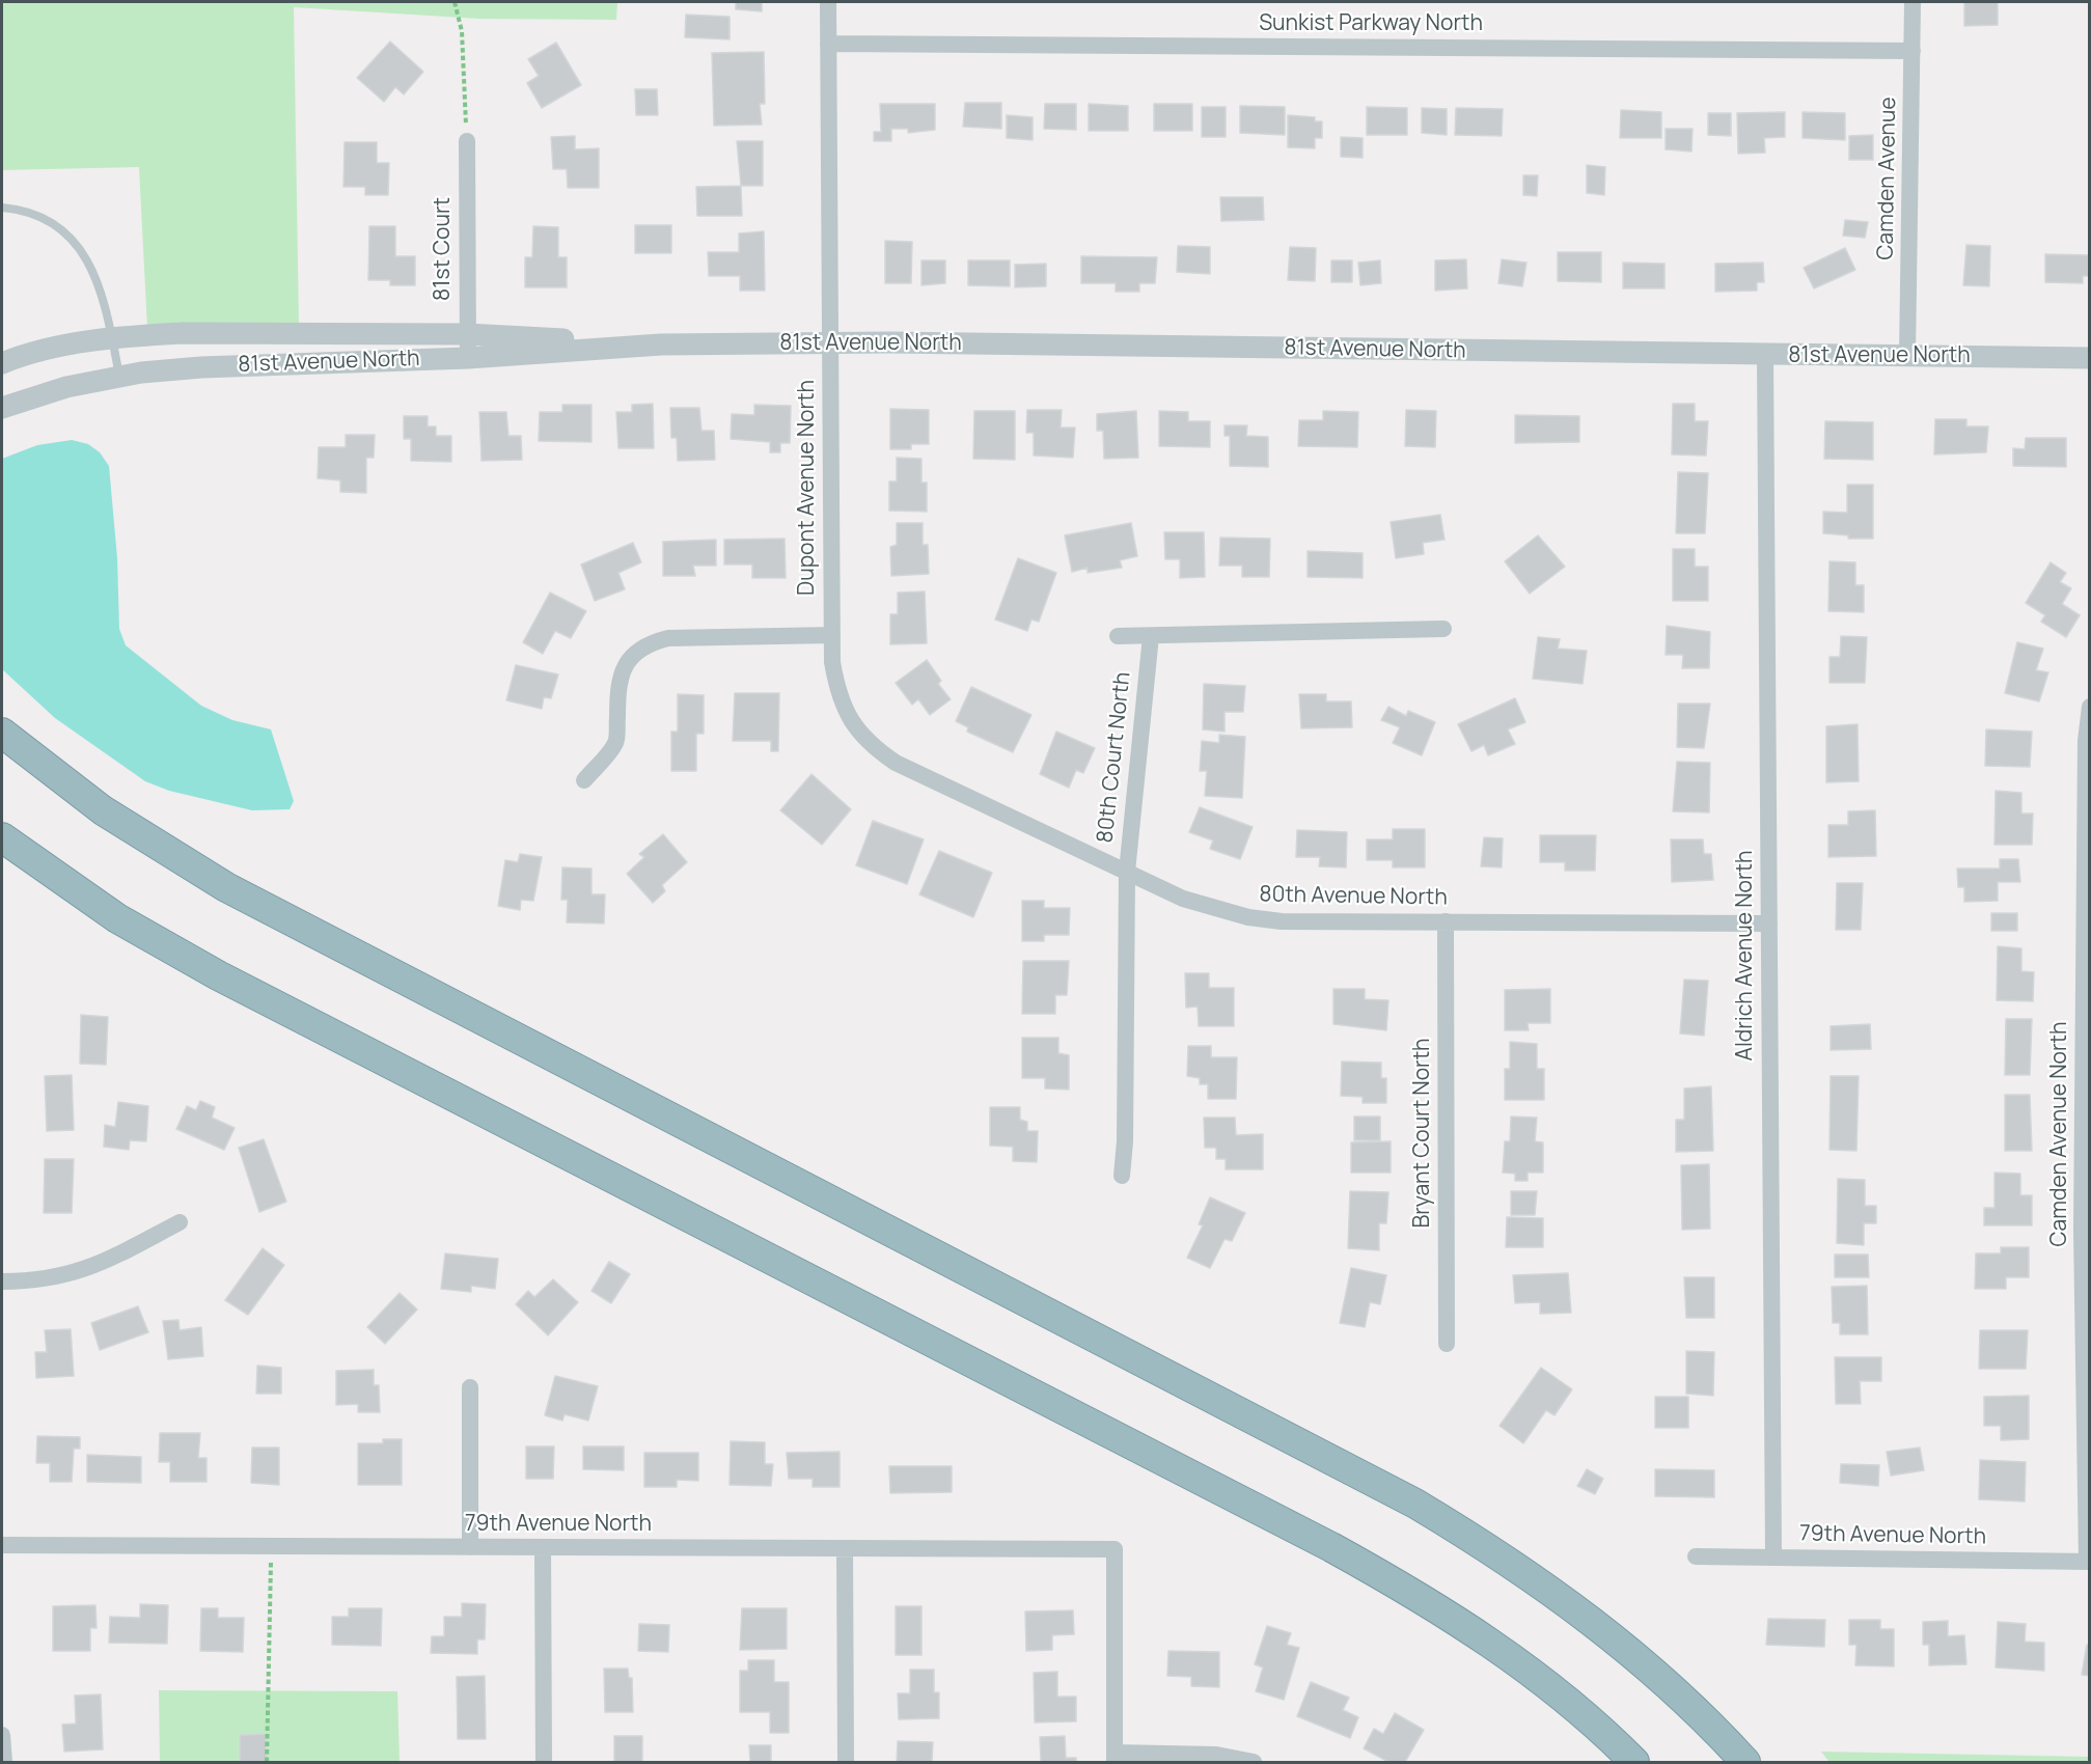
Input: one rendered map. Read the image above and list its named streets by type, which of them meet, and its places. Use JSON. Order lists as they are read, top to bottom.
{
  "streets": {
    "street": [
      "Sunkist Parkway North",
      "Camden Avenue",
      "81st Court",
      "81st Avenue North",
      "Dupont Avenue North",
      "80th Court North",
      "80th Avenue North",
      "Aldrich Avenue North",
      "Bryant Court North",
      "Camden Avenue North",
      "79th Avenue North"
    ]
  },
  "crossings": [
    ["Sunkist Parkway North", "Camden Avenue"],
    ["Sunkist Parkway North", "Dupont Avenue North"],
    ["Camden Avenue", "81st Avenue North"],
    ["81st Court", "81st Avenue North"],
    ["81st Avenue North", "Dupont Avenue North"],
    ["81st Avenue North", "Aldrich Avenue North"],
    ["Dupont Avenue North", "80th Avenue North"],
    ["80th Court North", "80th Avenue North"],
    ["80th Avenue North", "Aldrich Avenue North"],
    ["80th Avenue North", "Bryant Court North"],
    ["Aldrich Avenue North", "79th Avenue North"],
    ["Camden Avenue North", "79th Avenue North"]
  ]
}
